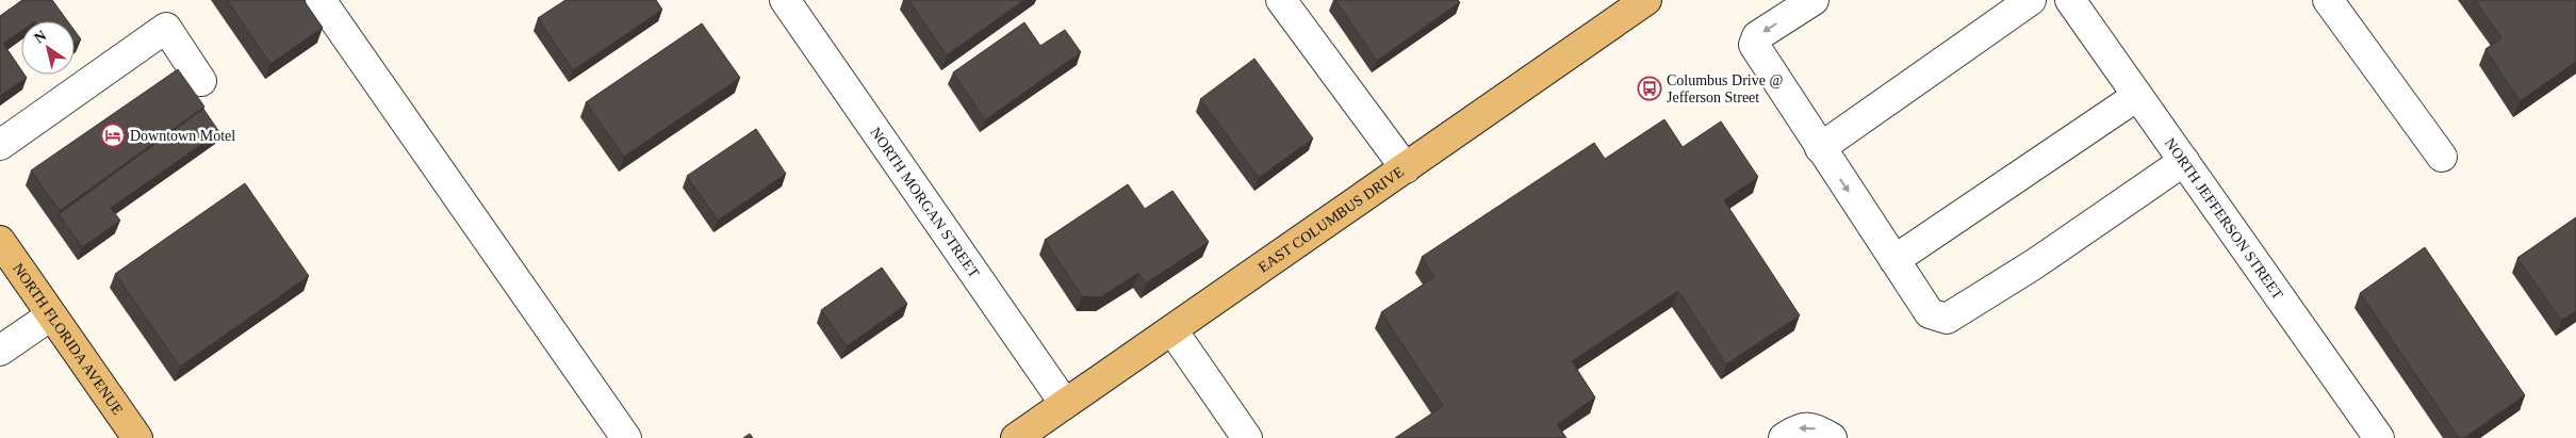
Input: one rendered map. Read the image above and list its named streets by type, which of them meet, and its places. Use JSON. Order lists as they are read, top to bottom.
{
  "streets": {
    "main road": ["EAST COLUMBUS DRIVE", "NORTH FLORIDA AVENUE"],
    "street": ["NORTH MORGAN STREET", "NORTH JEFFERSON STREET"]
  },
  "crossings": [
    ["NORTH MORGAN STREET", "EAST COLUMBUS DRIVE"]
  ],
  "places": {
    "bus stop": ["Columbus Drive @ Jefferson Street"],
    "hotel": ["Downtown Motel"]
  },
  "north": "top left"
}
